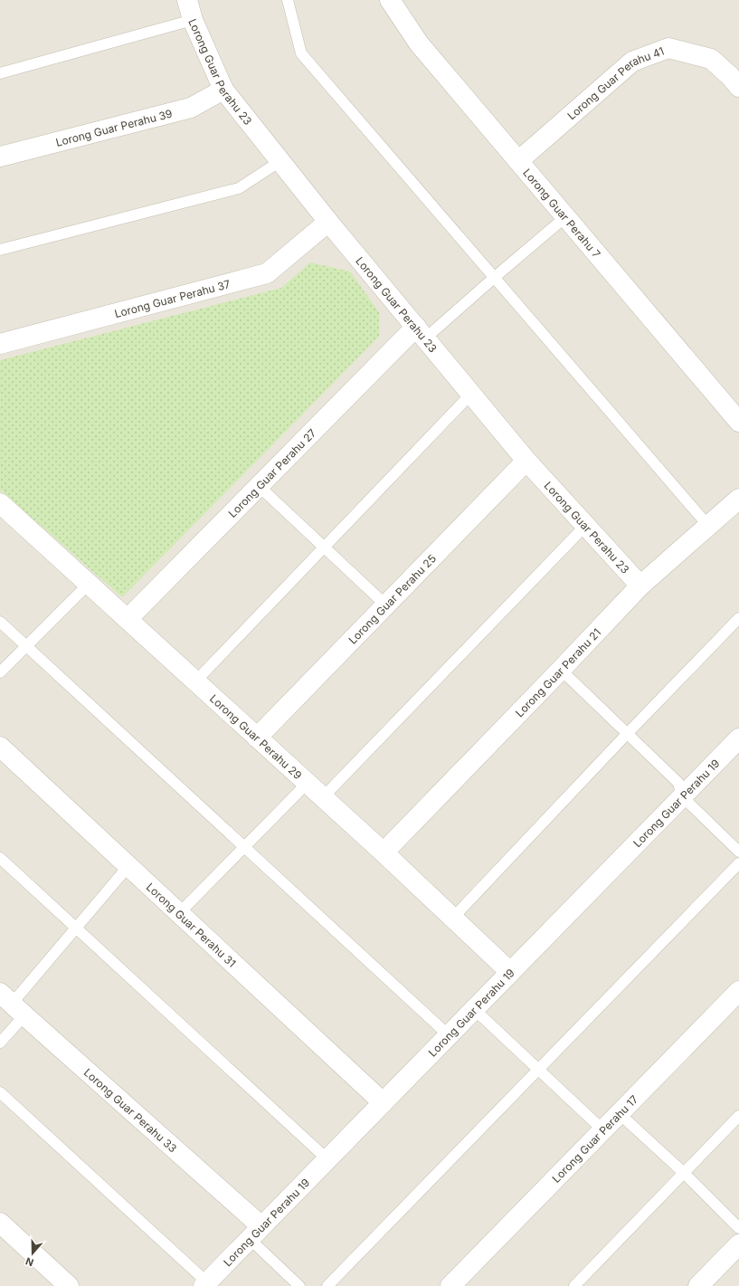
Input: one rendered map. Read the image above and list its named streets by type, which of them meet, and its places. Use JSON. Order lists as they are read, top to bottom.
{
  "streets": {
    "street": [
      "Lorong Guar Perahu 23",
      "Lorong Guar Perahu 41",
      "Lorong Guar Perahu 39",
      "Lorong Guar Perahu 7",
      "Lorong Guar Perahu 37",
      "Lorong Guar Perahu 27",
      "Lorong Guar Perahu 25",
      "Lorong Guar Perahu 21",
      "Lorong Guar Perahu 29",
      "Lorong Guar Perahu 19",
      "Lorong Guar Perahu 31",
      "Lorong Guar Perahu 33",
      "Lorong Guar Perahu 17"
    ]
  },
  "crossings": [
    ["Lorong Guar Perahu 23", "Lorong Guar Perahu 39"],
    ["Lorong Guar Perahu 23", "Lorong Guar Perahu 37"],
    ["Lorong Guar Perahu 23", "Lorong Guar Perahu 27"],
    ["Lorong Guar Perahu 23", "Lorong Guar Perahu 25"],
    ["Lorong Guar Perahu 23", "Lorong Guar Perahu 21"],
    ["Lorong Guar Perahu 41", "Lorong Guar Perahu 7"],
    ["Lorong Guar Perahu 27", "Lorong Guar Perahu 29"],
    ["Lorong Guar Perahu 25", "Lorong Guar Perahu 29"],
    ["Lorong Guar Perahu 21", "Lorong Guar Perahu 29"],
    ["Lorong Guar Perahu 29", "Lorong Guar Perahu 19"],
    ["Lorong Guar Perahu 19", "Lorong Guar Perahu 31"],
    ["Lorong Guar Perahu 19", "Lorong Guar Perahu 33"]
  ],
  "north": "bottom"
}
